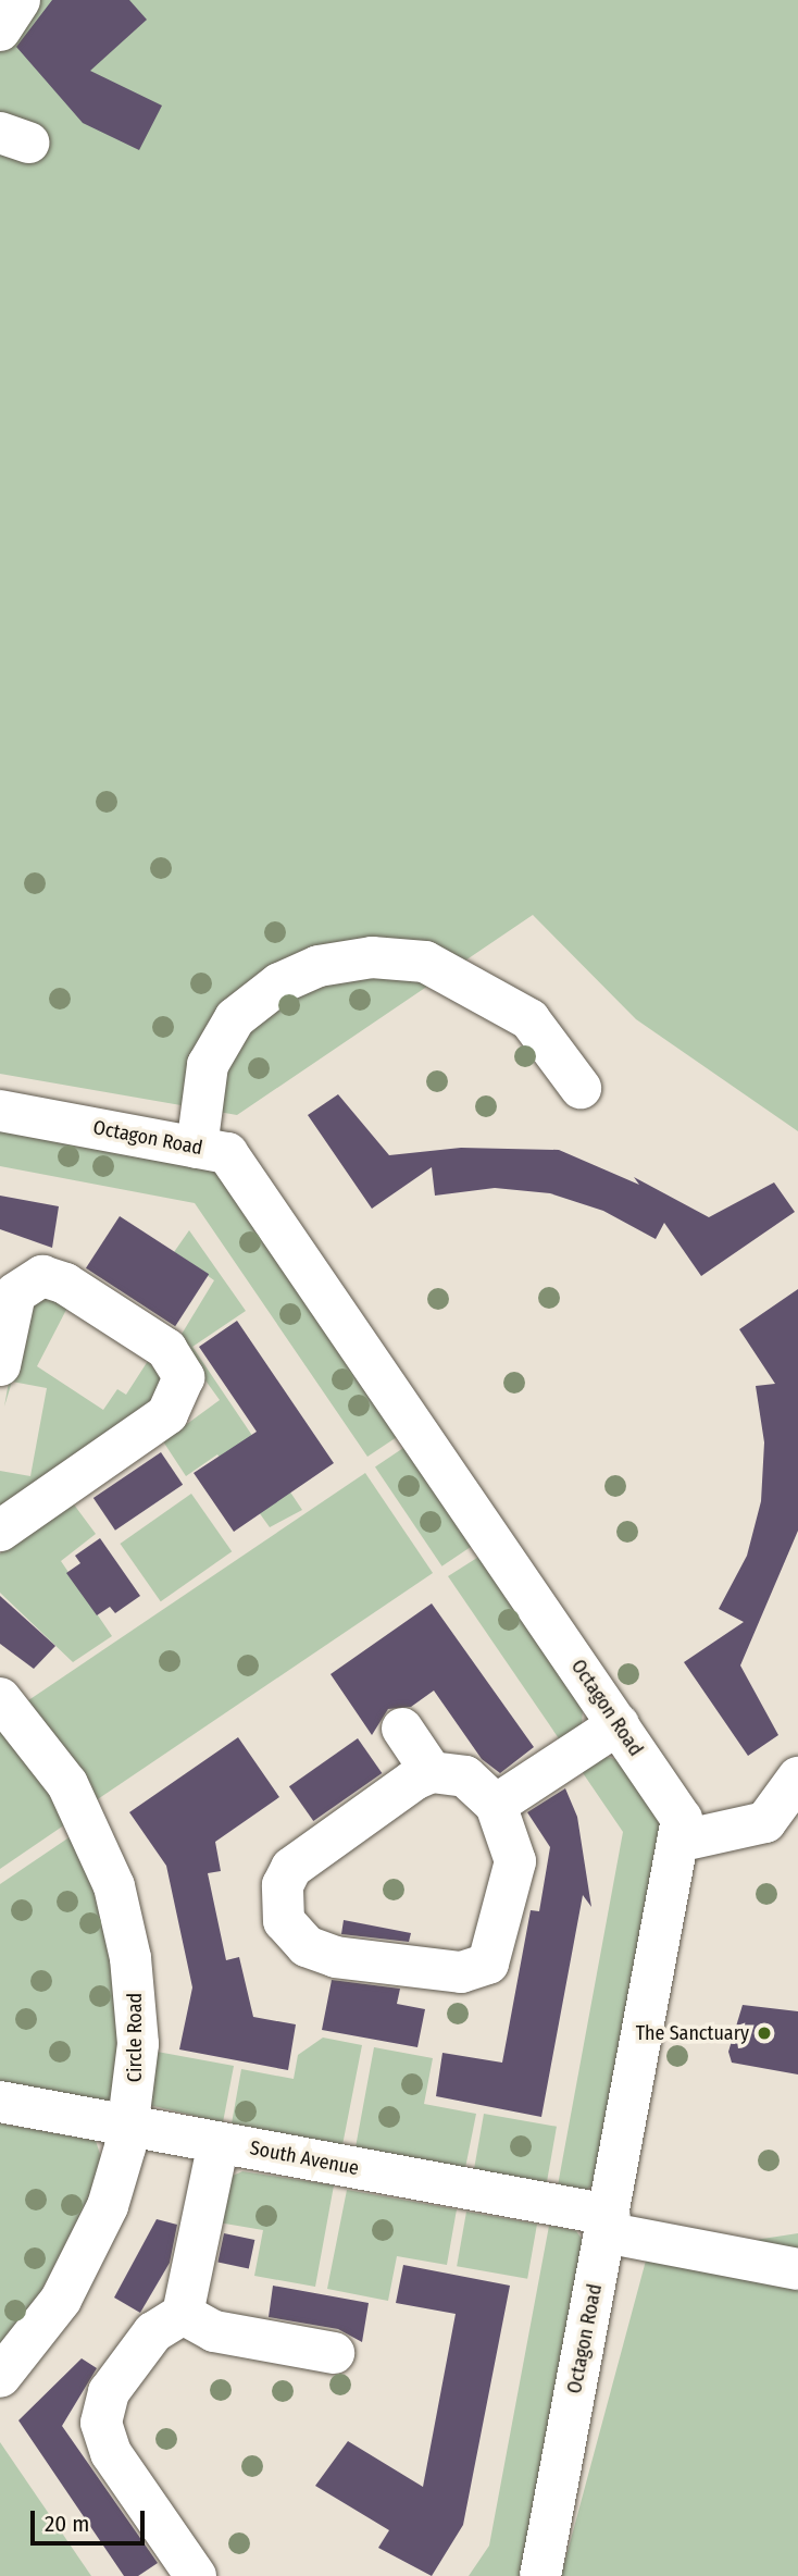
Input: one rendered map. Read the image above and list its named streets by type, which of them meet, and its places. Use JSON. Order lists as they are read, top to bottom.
{
  "streets": {
    "street": ["Octagon Road", "Circle Road", "South Avenue"]
  },
  "crossings": [
    ["Octagon Road", "South Avenue"],
    ["Circle Road", "South Avenue"]
  ],
  "places": ["The Sanctuary"],
  "scale_bar": "20 m"
}
